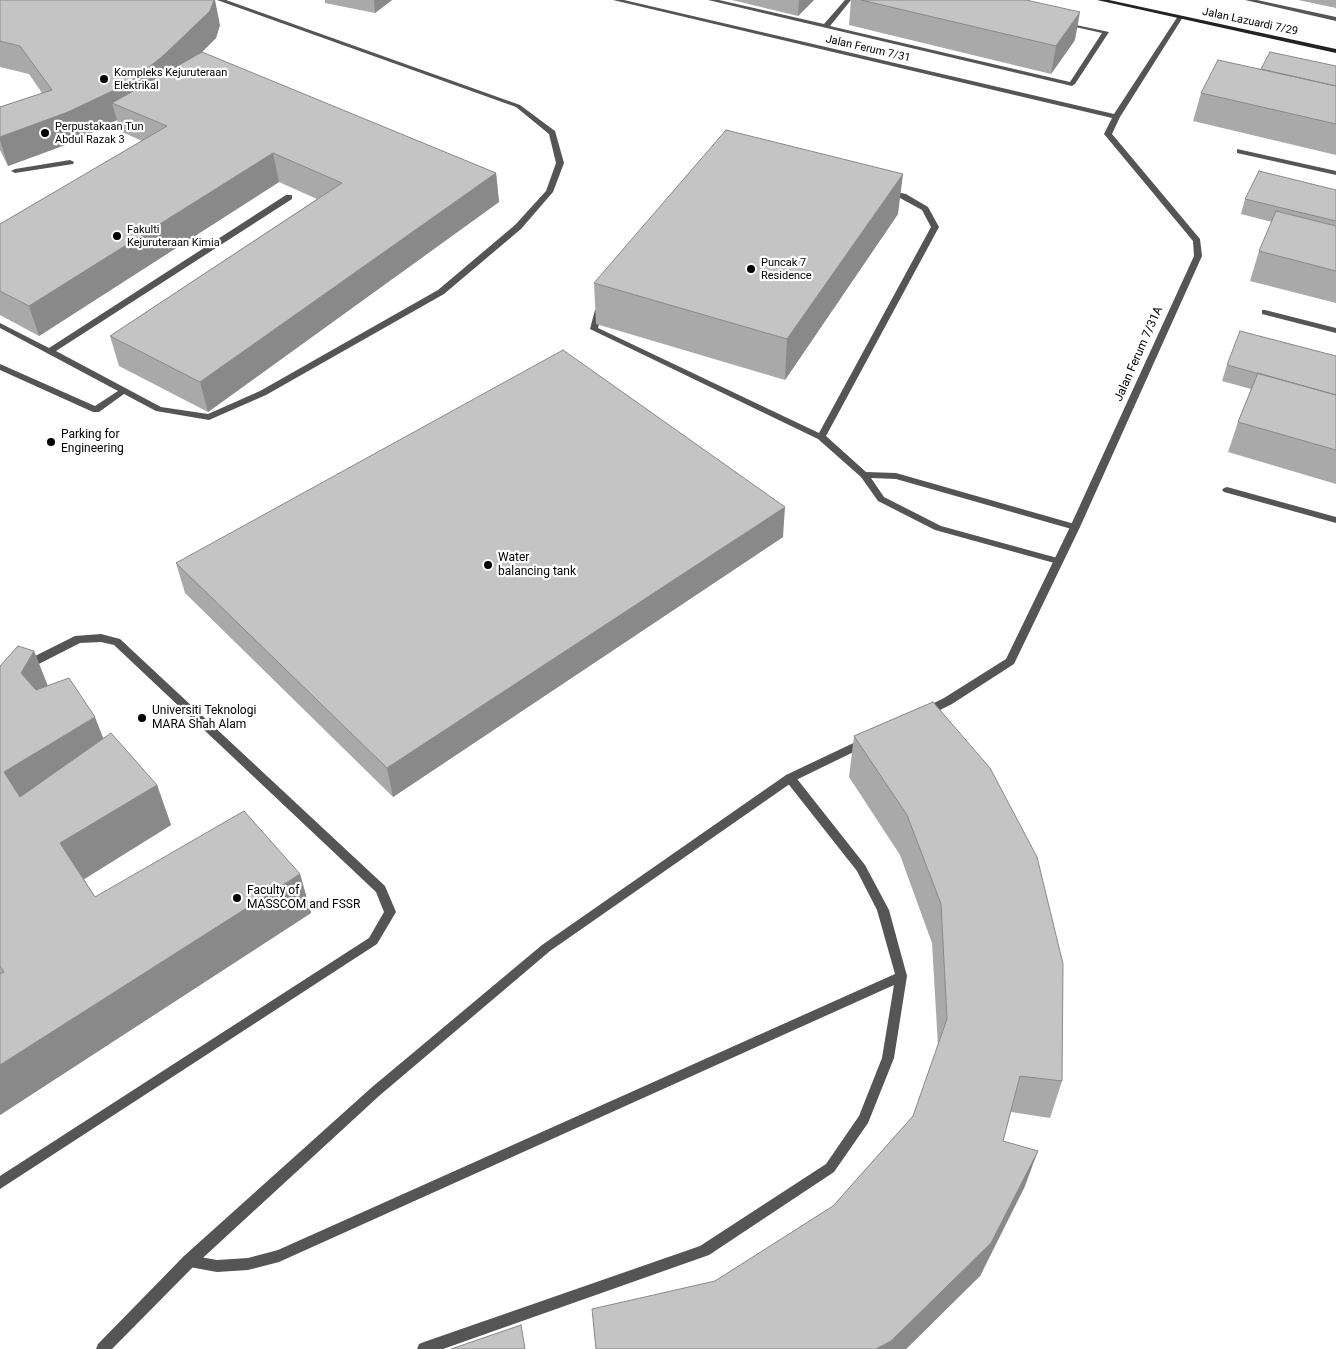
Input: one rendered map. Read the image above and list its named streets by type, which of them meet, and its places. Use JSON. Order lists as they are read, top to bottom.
{
  "streets": {
    "street": ["Jalan Lazuardi 7/29", "Jalan Ferum 7/31", "Jalan Ferum 7/31A"]
  },
  "crossings": [
    ["Jalan Lazuardi 7/29", "Jalan Ferum 7/31A"],
    ["Jalan Ferum 7/31", "Jalan Ferum 7/31A"]
  ],
  "places": [
    "Kompleks Kejuruteraan Elektrikal",
    "Perpustakaan Tun Abdul Razak 3",
    "Fakulti Kejuruteraan Kimia",
    "Puncak 7 Residence",
    "Parking for Engineering",
    "Water balancing tank",
    "Universiti Teknologi MARA Shah Alam",
    "Faculty of MASSCOM and FSSR"
  ]
}
